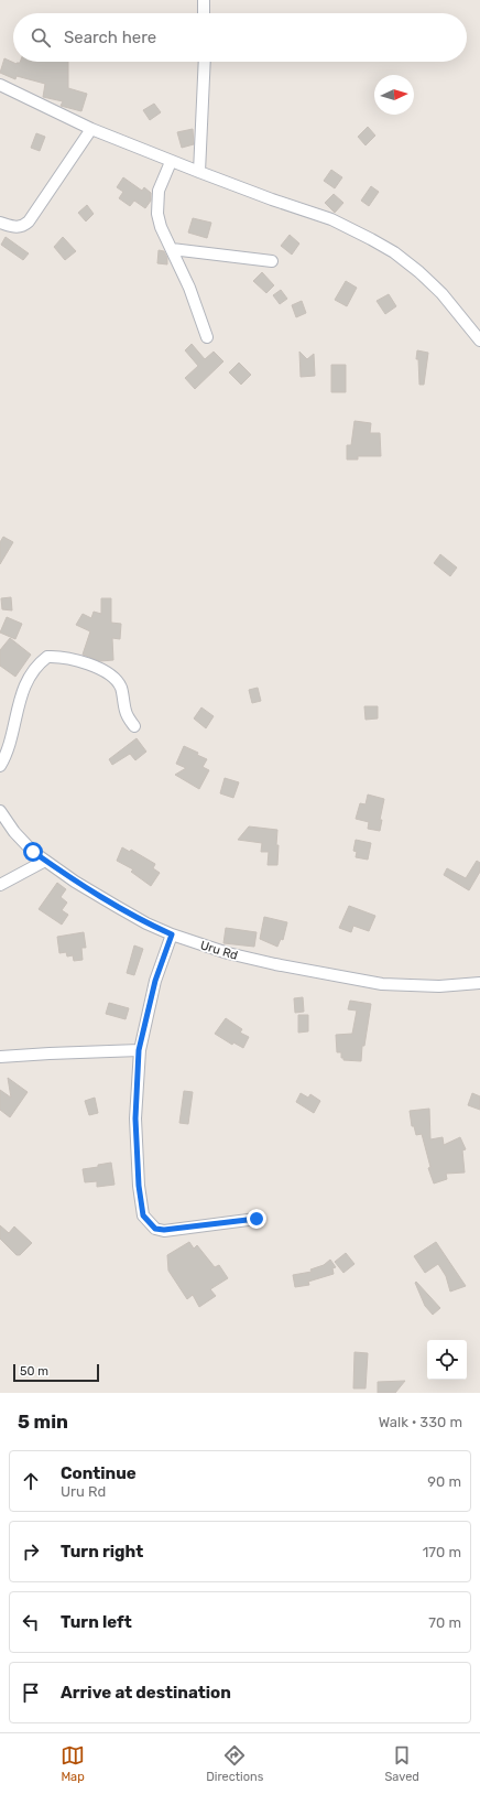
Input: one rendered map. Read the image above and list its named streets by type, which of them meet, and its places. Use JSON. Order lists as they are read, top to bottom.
{
  "streets": {
    "street": ["Uru Rd"]
  },
  "scale_bar": "50 m",
  "north": "right",
  "page": {
    "search": "Search here",
    "scale": "50 m",
    "heading": ["5 min", "Walk · 330 m"],
    "list": [
      ["Continue", "Uru Rd", "90 m"],
      ["Turn right", "170 m"],
      ["Turn left", "70 m"],
      "Arrive at destination"
    ],
    "nav": ["Map", "Directions", "Saved"]
  }
}
